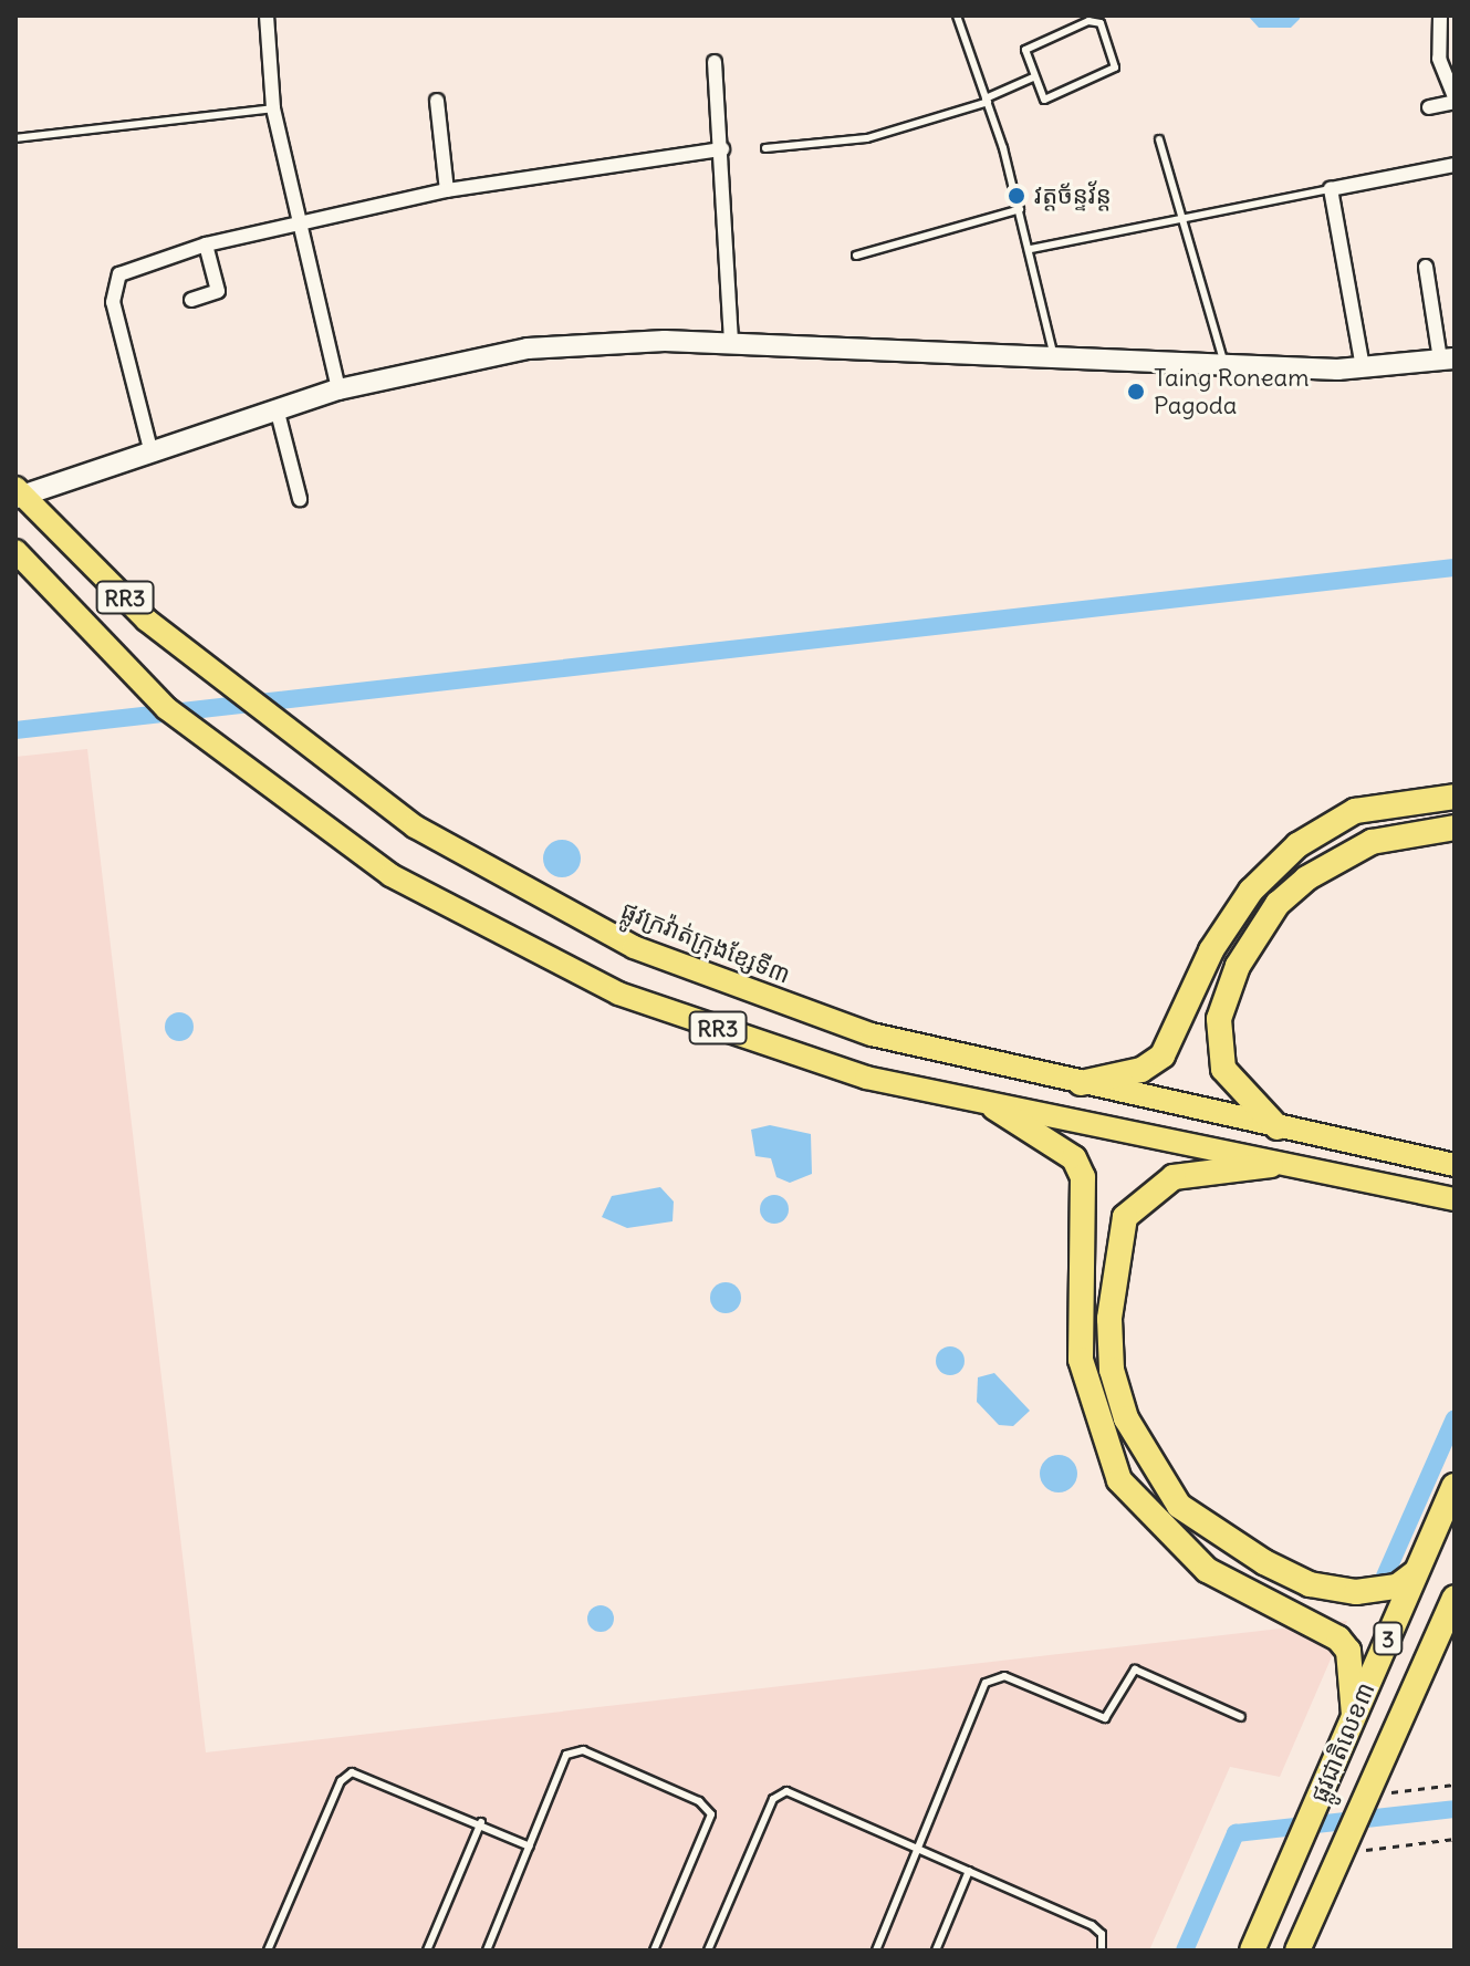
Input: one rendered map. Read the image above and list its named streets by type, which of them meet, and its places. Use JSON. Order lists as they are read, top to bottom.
{
  "streets": {
    "highway": ["3", "ផ្លូវជាតិលេខ៣"],
    "main road": ["RR3", "ផ្លូវក្រវ៉ាត់ក្រុងខ្សែទី៣"]
  },
  "places": ["វត្តច័ន្ទវ័ន្ត", "Taing Roneam Pagoda"]
}
